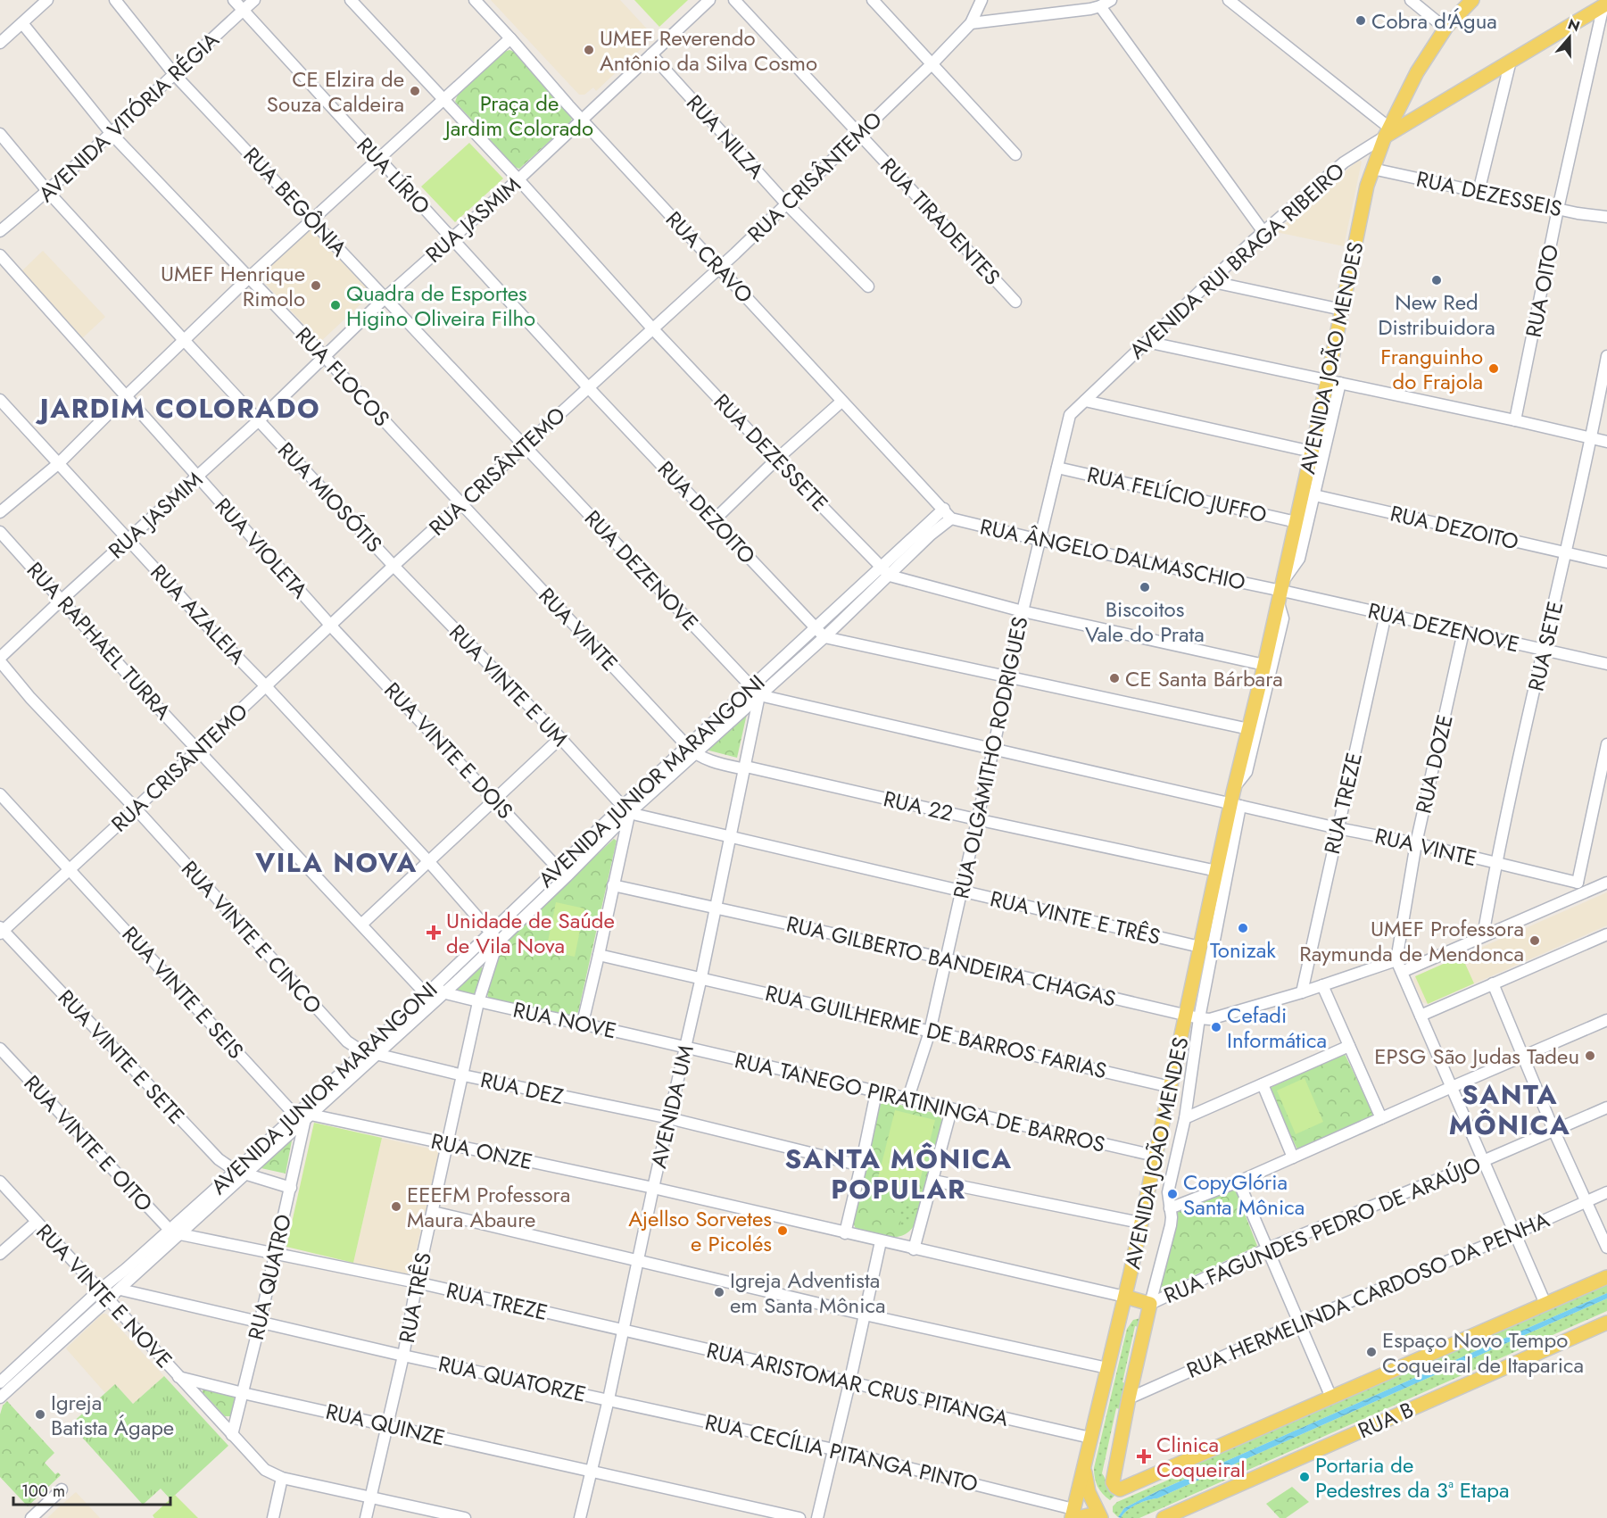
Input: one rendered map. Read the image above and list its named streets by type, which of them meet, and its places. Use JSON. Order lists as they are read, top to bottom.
{
  "streets": {
    "main road": ["AVENIDA JOÃO MENDES", "RUA FAGUNDES PEDRO DE ARAÚJO", "RUA B"],
    "street": [
      "AVENIDA VITÓRIA RÉGIA",
      "RUA NILZA",
      "RUA LÍRIO",
      "RUA CRISÂNTEMO",
      "RUA DEZESSEIS",
      "RUA BEGÔNIA",
      "RUA JASMIM",
      "RUA TIRADENTES",
      "RUA CRAVO",
      "AVENIDA RUI BRAGA RIBEIRO",
      "RUA OITO",
      "RUA FLOCOS",
      "RUA DEZESSETE",
      "RUA FELÍCIO JUFFO",
      "RUA MIOSÓTIS",
      "RUA DEZOITO",
      "RUA VIOLETA",
      "RUA ÂNGELO DALMASCHIO",
      "RUA DEZENOVE",
      "RUA AZALEIA",
      "RUA VINTE",
      "RUA RAPHAEL TURRA",
      "RUA SETE",
      "RUA VINTE E UM",
      "RUA VINTE E DOIS",
      "RUA OLGAMITHO RODRIGUES",
      "RUA DOZE",
      "AVENIDA JUNIOR MARANGONI",
      "RUA TREZE",
      "RUA 22",
      "RUA VINTE E TRÊS",
      "RUA VINTE E CINCO",
      "RUA GILBERTO BANDEIRA CHAGAS",
      "RUA VINTE E SEIS",
      "RUA NOVE",
      "RUA GUILHERME DE BARROS FARIAS",
      "RUA VINTE E SETE",
      "RUA DEZ",
      "RUA TANEGO PIRATININGA DE BARROS",
      "AVENIDA UM",
      "RUA VINTE E OITO",
      "RUA ONZE",
      "RUA QUATRO",
      "RUA HERMELINDA CARDOSO DA PENHA",
      "RUA VINTE E NOVE",
      "RUA TRÊS",
      "RUA QUATORZE",
      "RUA ARISTOMAR CRUS PITANGA",
      "RUA QUINZE",
      "RUA CECÍLIA PITANGA PINTO"
    ]
  },
  "crossings": [
    ["AVENIDA VITÓRIA RÉGIA", "RUA LÍRIO"],
    ["AVENIDA VITÓRIA RÉGIA", "RUA BEGÔNIA"],
    ["AVENIDA VITÓRIA RÉGIA", "RUA FLOCOS"],
    ["AVENIDA VITÓRIA RÉGIA", "RUA MIOSÓTIS"],
    ["RUA NILZA", "RUA CRISÂNTEMO"],
    ["RUA NILZA", "RUA JASMIM"],
    ["RUA LÍRIO", "RUA CRISÂNTEMO"],
    ["RUA LÍRIO", "RUA JASMIM"],
    ["RUA LÍRIO", "RUA DEZOITO"],
    ["RUA CRISÂNTEMO", "RUA BEGÔNIA"],
    ["RUA CRISÂNTEMO", "RUA TIRADENTES"],
    ["RUA CRISÂNTEMO", "RUA CRAVO"],
    ["RUA CRISÂNTEMO", "RUA FLOCOS"],
    ["RUA CRISÂNTEMO", "RUA DEZESSETE"],
    ["RUA CRISÂNTEMO", "RUA MIOSÓTIS"],
    ["RUA CRISÂNTEMO", "RUA DEZOITO"],
    ["RUA CRISÂNTEMO", "RUA VIOLETA"],
    ["RUA CRISÂNTEMO", "RUA DEZENOVE"],
    ["RUA CRISÂNTEMO", "RUA AZALEIA"],
    ["RUA CRISÂNTEMO", "RUA VINTE"],
    ["RUA CRISÂNTEMO", "RUA RAPHAEL TURRA"],
    ["RUA CRISÂNTEMO", "RUA VINTE E UM"],
    ["RUA CRISÂNTEMO", "RUA VINTE E DOIS"],
    ["RUA CRISÂNTEMO", "RUA VINTE E CINCO"],
    ["RUA CRISÂNTEMO", "RUA VINTE E SEIS"],
    ["RUA CRISÂNTEMO", "RUA VINTE E SETE"],
    ["RUA DEZESSEIS", "RUA OITO"],
    ["RUA DEZESSEIS", "AVENIDA JOÃO MENDES"],
    ["RUA BEGÔNIA", "RUA JASMIM"],
    ["RUA BEGÔNIA", "RUA DEZENOVE"],
    ["RUA JASMIM", "RUA CRAVO"],
    ["RUA JASMIM", "RUA FLOCOS"],
    ["RUA JASMIM", "RUA DEZESSETE"],
    ["RUA JASMIM", "RUA MIOSÓTIS"],
    ["RUA JASMIM", "RUA VIOLETA"],
    ["RUA JASMIM", "RUA AZALEIA"],
    ["RUA JASMIM", "RUA RAPHAEL TURRA"],
    ["RUA JASMIM", "RUA VINTE E CINCO"],
    ["RUA CRAVO", "RUA ÂNGELO DALMASCHIO"],
    ["RUA CRAVO", "AVENIDA JUNIOR MARANGONI"],
    ["AVENIDA RUI BRAGA RIBEIRO", "AVENIDA JOÃO MENDES"],
    ["AVENIDA RUI BRAGA RIBEIRO", "RUA OLGAMITHO RODRIGUES"],
    ["AVENIDA JOÃO MENDES", "RUA FELÍCIO JUFFO"],
    ["AVENIDA JOÃO MENDES", "RUA DEZOITO"],
    ["AVENIDA JOÃO MENDES", "RUA ÂNGELO DALMASCHIO"],
    ["AVENIDA JOÃO MENDES", "RUA DEZENOVE"],
    ["AVENIDA JOÃO MENDES", "RUA VINTE"],
    ["AVENIDA JOÃO MENDES", "RUA 22"],
    ["AVENIDA JOÃO MENDES", "RUA VINTE E TRÊS"],
    ["AVENIDA JOÃO MENDES", "RUA GILBERTO BANDEIRA CHAGAS"],
    ["AVENIDA JOÃO MENDES", "RUA GUILHERME DE BARROS FARIAS"],
    ["AVENIDA JOÃO MENDES", "RUA TANEGO PIRATININGA DE BARROS"],
    ["AVENIDA JOÃO MENDES", "RUA ONZE"],
    ["AVENIDA JOÃO MENDES", "RUA FAGUNDES PEDRO DE ARAÚJO"],
    ["AVENIDA JOÃO MENDES", "RUA ARISTOMAR CRUS PITANGA"],
    ["AVENIDA JOÃO MENDES", "RUA CECÍLIA PITANGA PINTO"],
    ["RUA FLOCOS", "RUA VINTE"],
    ["RUA DEZESSETE", "AVENIDA JUNIOR MARANGONI"],
    ["RUA FELÍCIO JUFFO", "RUA OLGAMITHO RODRIGUES"],
    ["RUA MIOSÓTIS", "RUA VINTE E UM"],
    ["RUA DEZOITO", "RUA SETE"],
    ["RUA DEZOITO", "AVENIDA JUNIOR MARANGONI"],
    ["RUA VIOLETA", "RUA VINTE E DOIS"],
    ["RUA ÂNGELO DALMASCHIO", "RUA DEZENOVE"],
    ["RUA ÂNGELO DALMASCHIO", "RUA OLGAMITHO RODRIGUES"],
    ["RUA ÂNGELO DALMASCHIO", "AVENIDA JUNIOR MARANGONI"],
    ["RUA DEZENOVE", "RUA VINTE"],
    ["RUA DEZENOVE", "RUA SETE"],
    ["RUA DEZENOVE", "RUA DOZE"],
    ["RUA DEZENOVE", "AVENIDA JUNIOR MARANGONI"],
    ["RUA DEZENOVE", "RUA TREZE"],
    ["RUA DEZENOVE", "AVENIDA UM"],
    ["RUA VINTE", "RUA SETE"],
    ["RUA VINTE", "RUA OLGAMITHO RODRIGUES"],
    ["RUA VINTE", "RUA DOZE"],
    ["RUA VINTE", "AVENIDA JUNIOR MARANGONI"],
    ["RUA VINTE", "RUA TREZE"],
    ["RUA VINTE", "RUA 22"],
    ["RUA VINTE", "AVENIDA UM"],
    ["RUA RAPHAEL TURRA", "AVENIDA JUNIOR MARANGONI"],
    ["RUA VINTE E UM", "AVENIDA JUNIOR MARANGONI"],
    ["RUA VINTE E UM", "RUA VINTE E TRÊS"],
    ["RUA VINTE E DOIS", "AVENIDA JUNIOR MARANGONI"],
    ["RUA OLGAMITHO RODRIGUES", "RUA 22"],
    ["RUA OLGAMITHO RODRIGUES", "RUA VINTE E TRÊS"],
    ["RUA OLGAMITHO RODRIGUES", "RUA GILBERTO BANDEIRA CHAGAS"],
    ["RUA OLGAMITHO RODRIGUES", "RUA GUILHERME DE BARROS FARIAS"],
    ["RUA OLGAMITHO RODRIGUES", "RUA TANEGO PIRATININGA DE BARROS"],
    ["AVENIDA JUNIOR MARANGONI", "RUA TREZE"],
    ["AVENIDA JUNIOR MARANGONI", "RUA 22"],
    ["AVENIDA JUNIOR MARANGONI", "RUA VINTE E TRÊS"],
    ["AVENIDA JUNIOR MARANGONI", "RUA VINTE E CINCO"],
    ["AVENIDA JUNIOR MARANGONI", "RUA VINTE E SEIS"],
    ["AVENIDA JUNIOR MARANGONI", "RUA NOVE"],
    ["AVENIDA JUNIOR MARANGONI", "RUA VINTE E SETE"],
    ["AVENIDA JUNIOR MARANGONI", "RUA DEZ"],
    ["AVENIDA JUNIOR MARANGONI", "AVENIDA UM"],
    ["AVENIDA JUNIOR MARANGONI", "RUA VINTE E OITO"],
    ["AVENIDA JUNIOR MARANGONI", "RUA ONZE"],
    ["AVENIDA JUNIOR MARANGONI", "RUA QUATRO"],
    ["AVENIDA JUNIOR MARANGONI", "RUA VINTE E NOVE"],
    ["AVENIDA JUNIOR MARANGONI", "RUA TRÊS"],
    ["AVENIDA JUNIOR MARANGONI", "RUA QUATORZE"],
    ["RUA TREZE", "AVENIDA UM"],
    ["RUA TREZE", "RUA VINTE E OITO"],
    ["RUA TREZE", "RUA QUATRO"],
    ["RUA TREZE", "RUA TRÊS"],
    ["RUA TREZE", "RUA ARISTOMAR CRUS PITANGA"],
    ["RUA 22", "AVENIDA UM"],
    ["RUA VINTE E TRÊS", "AVENIDA UM"],
    ["RUA VINTE E CINCO", "RUA DEZ"],
    ["RUA GILBERTO BANDEIRA CHAGAS", "AVENIDA UM"],
    ["RUA VINTE E SEIS", "RUA ONZE"],
    ["RUA VINTE E SEIS", "RUA QUATRO"],
    ["RUA NOVE", "RUA TANEGO PIRATININGA DE BARROS"],
    ["RUA NOVE", "AVENIDA UM"],
    ["RUA NOVE", "RUA TRÊS"],
    ["RUA GUILHERME DE BARROS FARIAS", "AVENIDA UM"],
    ["RUA DEZ", "AVENIDA UM"],
    ["RUA DEZ", "RUA TRÊS"],
    ["RUA TANEGO PIRATININGA DE BARROS", "AVENIDA UM"],
    ["AVENIDA UM", "RUA ONZE"],
    ["AVENIDA UM", "RUA QUATORZE"],
    ["AVENIDA UM", "RUA ARISTOMAR CRUS PITANGA"],
    ["AVENIDA UM", "RUA QUINZE"],
    ["AVENIDA UM", "RUA CECÍLIA PITANGA PINTO"],
    ["RUA ONZE", "RUA FAGUNDES PEDRO DE ARAÚJO"],
    ["RUA ONZE", "RUA QUATRO"],
    ["RUA ONZE", "RUA TRÊS"],
    ["RUA QUATRO", "RUA VINTE E NOVE"],
    ["RUA QUATRO", "RUA QUATORZE"],
    ["RUA QUATRO", "RUA QUINZE"],
    ["RUA VINTE E NOVE", "RUA TRÊS"],
    ["RUA VINTE E NOVE", "RUA QUINZE"],
    ["RUA TRÊS", "RUA QUATORZE"],
    ["RUA TRÊS", "RUA QUINZE"],
    ["RUA QUATORZE", "RUA CECÍLIA PITANGA PINTO"]
  ],
  "districts": [
    "JARDIM COLORADO",
    "VILA NOVA",
    "SANTA MÔNICA",
    "SANTA MÔNICA POPULAR"
  ],
  "parks": ["Praça de Jardim Colorado"],
  "places": {
    "other": [
      "Cobra d'Água",
      "UMEF Reverendo Antônio da Silva Cosmo",
      "CE Elzira de Souza Caldeira",
      "New Red Distribuidora",
      "UMEF Henrique Rimolo",
      "Quadra de Esportes Higino Oliveira Filho",
      "Franguinho do Frajola",
      "Biscoitos Vale do Prata",
      "CE Santa Bárbara",
      "Tonizak",
      "UMEF Professora Raymunda de Mendonca",
      "Cefadi Informática",
      "EPSG São Judas Tadeu",
      "CopyGlória Santa Mônica",
      "EEEFM Professora Maura Abaure",
      "Ajellso Sorvetes e Picolés",
      "Igreja Adventista em Santa Mônica",
      "Espaço Novo Tempo Coqueiral de Itaparica",
      "Igreja Batista Ágape",
      "Portaria de Pedestres da 3ª Etapa"
    ],
    "health": ["Unidade de Saúde de Vila Nova", "Clinica Coqueiral"]
  },
  "scale_bar": "100 m",
  "north": "top"
}
